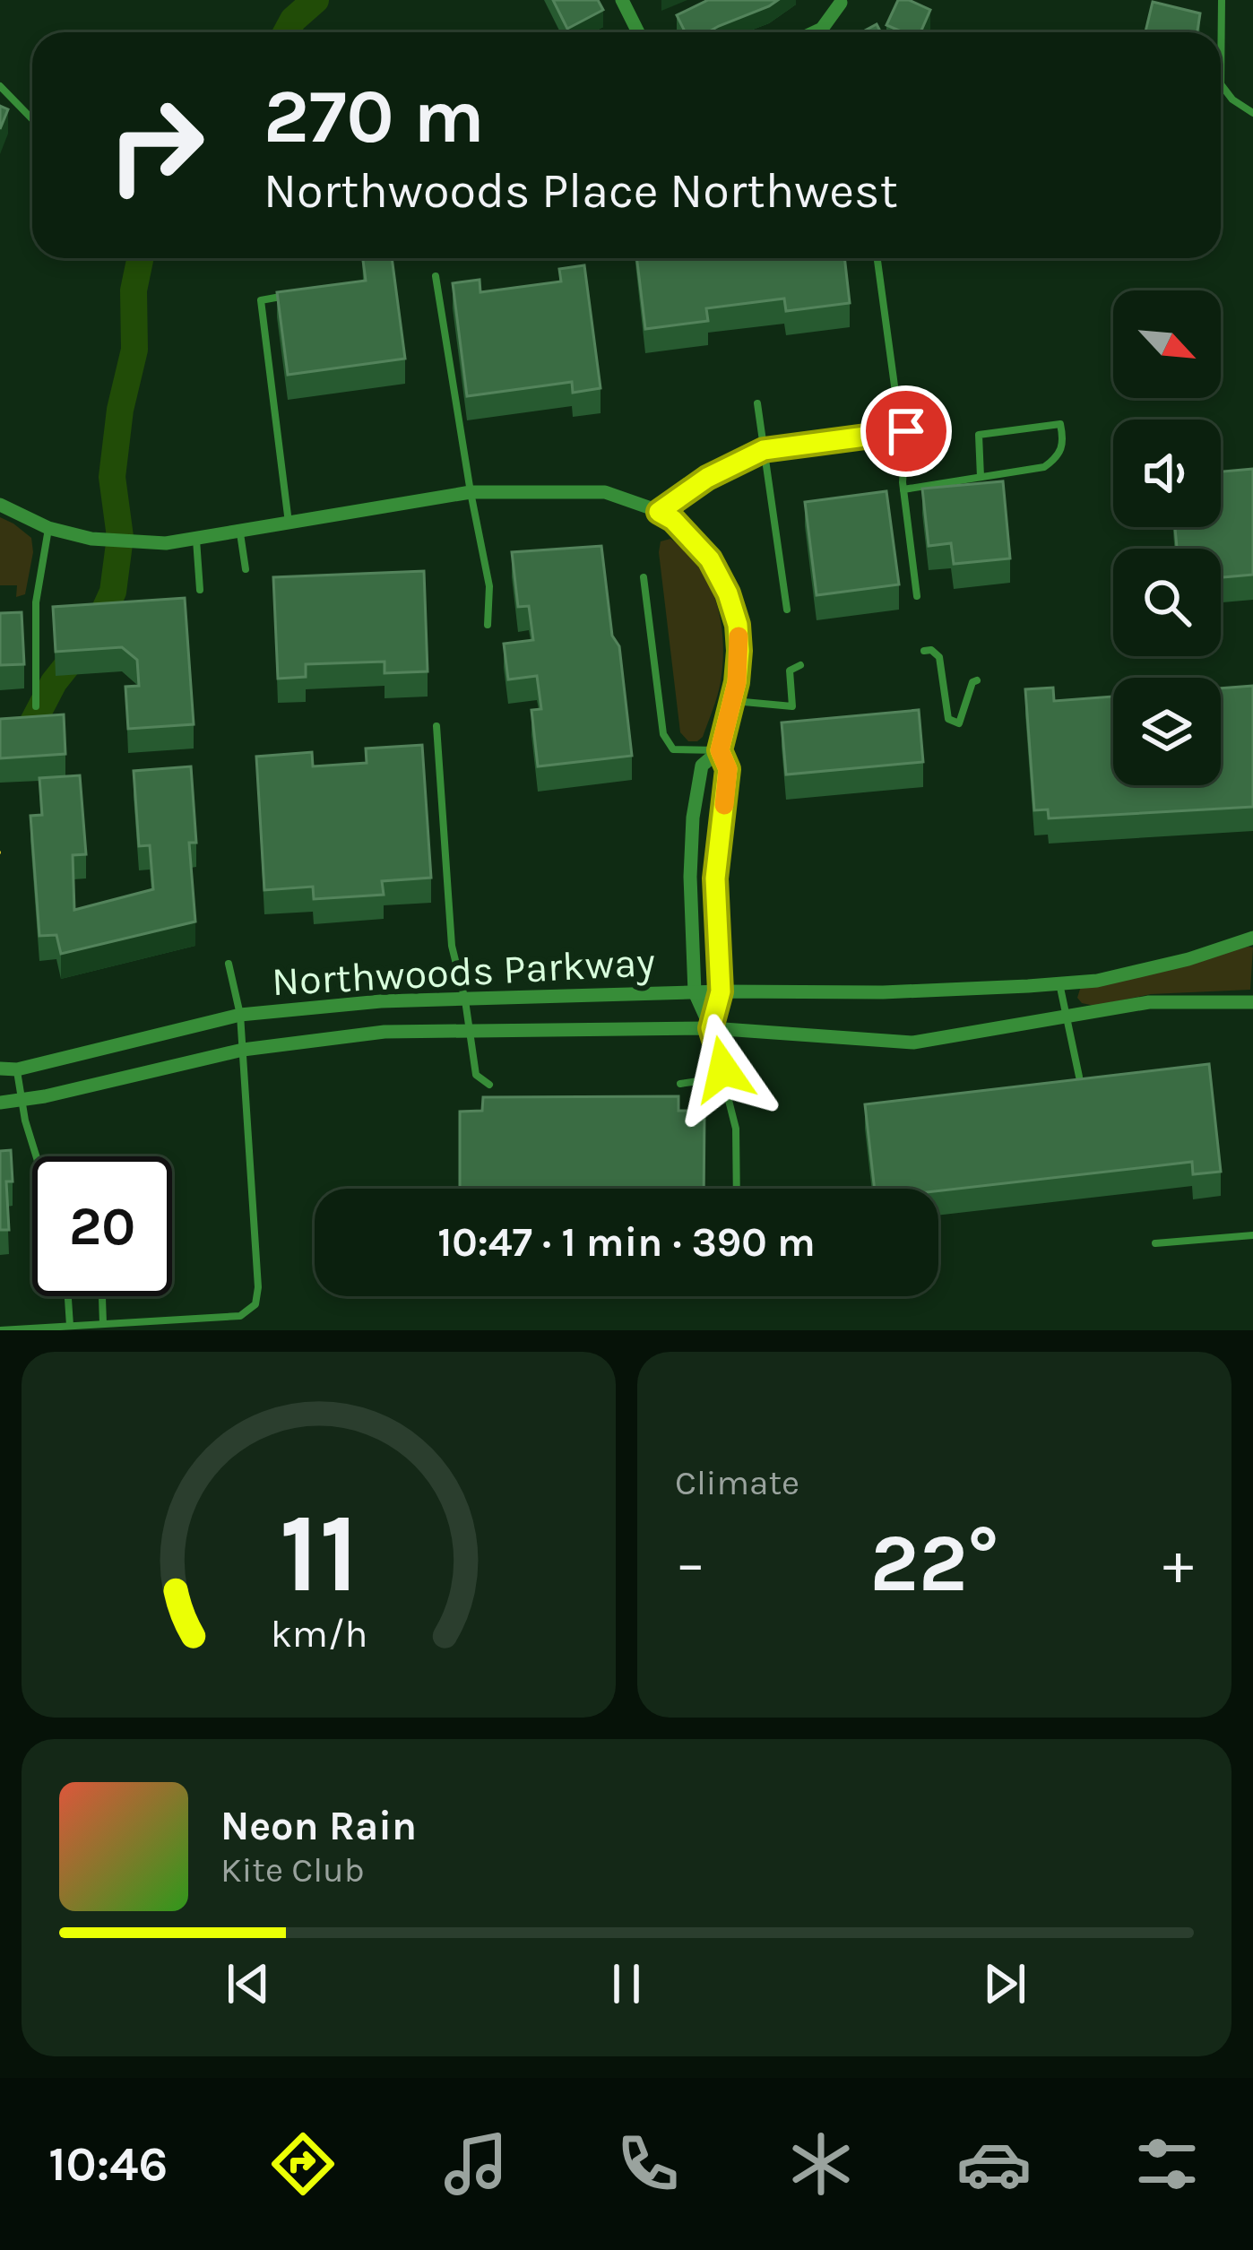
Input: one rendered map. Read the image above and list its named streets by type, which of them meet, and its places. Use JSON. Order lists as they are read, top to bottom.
{
  "streets": {
    "street": ["Northwoods Parkway"]
  },
  "north": "bottom right",
  "page": {
    "turn": ["270 m", "Northwoods Place Northwest"],
    "limit": "20",
    "trip": "10:47 · 1 min · 390 m",
    "tile": "Climate",
    "heat": ["−", "22°", "+"],
    "song": ["Neon Rain", "Kite Club"],
    "tabs": "10:46",
    "gauge": ["11", "km/h"]
  }
}
